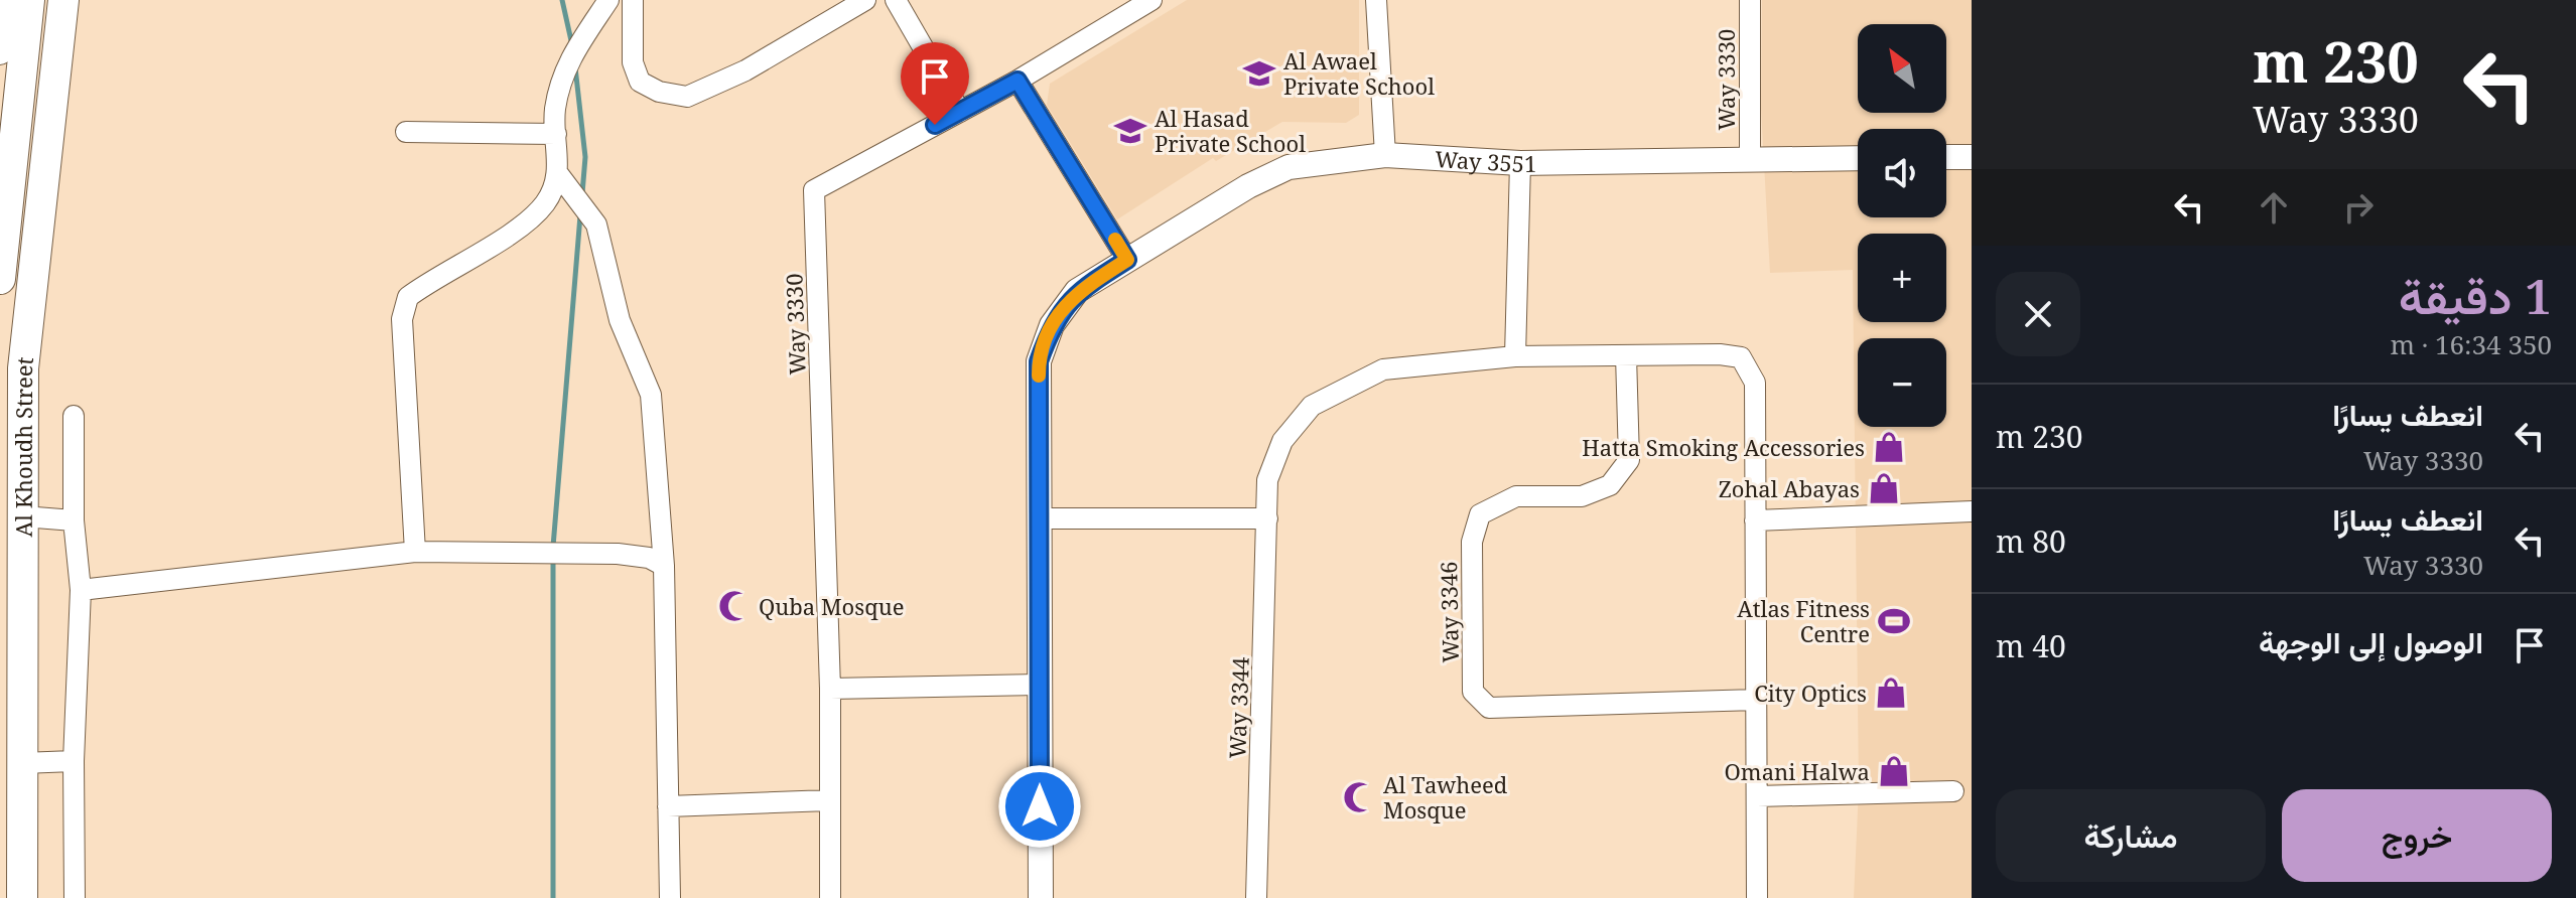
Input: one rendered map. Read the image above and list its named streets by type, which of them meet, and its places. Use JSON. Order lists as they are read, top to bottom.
{
  "streets": {
    "main road": ["Al Khoudh Street"],
    "street": [
      "Way 3330",
      "Way 3551",
      "Way 3346",
      "Way 3344"
    ]
  },
  "crossings": [
    ["Way 3330", "Way 3551"],
    ["Way 3346", "Way 3344"]
  ],
  "places": {
    "school or university": ["Al Awael Private School", "Al Hasad Private School"],
    "shop": [
      "Hatta Smoking Accessories",
      "Zohal Abayas",
      "City Optics",
      "Omani Halwa"
    ],
    "mosque": ["Quba Mosque", "Al Tawheed Mosque"],
    "sports": ["Atlas Fitness Centre"]
  },
  "north": "top left",
  "page": {
    "turn": ["230 m", "Way 3330"],
    "map_buttons": ["+", "−"],
    "heading": ["1 دقيقة", "350 m · 16:34"],
    "list": [
      {
        "name": "انعطف يسارًا",
        "note": "Way 3330",
        "value": "230 m"
      },
      {
        "name": "انعطف يسارًا",
        "note": "Way 3330",
        "value": "80 m"
      },
      {
        "name": "الوصول إلى الوجهة",
        "value": "40 m"
      }
    ],
    "buttons": ["خروج", "مشاركة"]
  }
}
